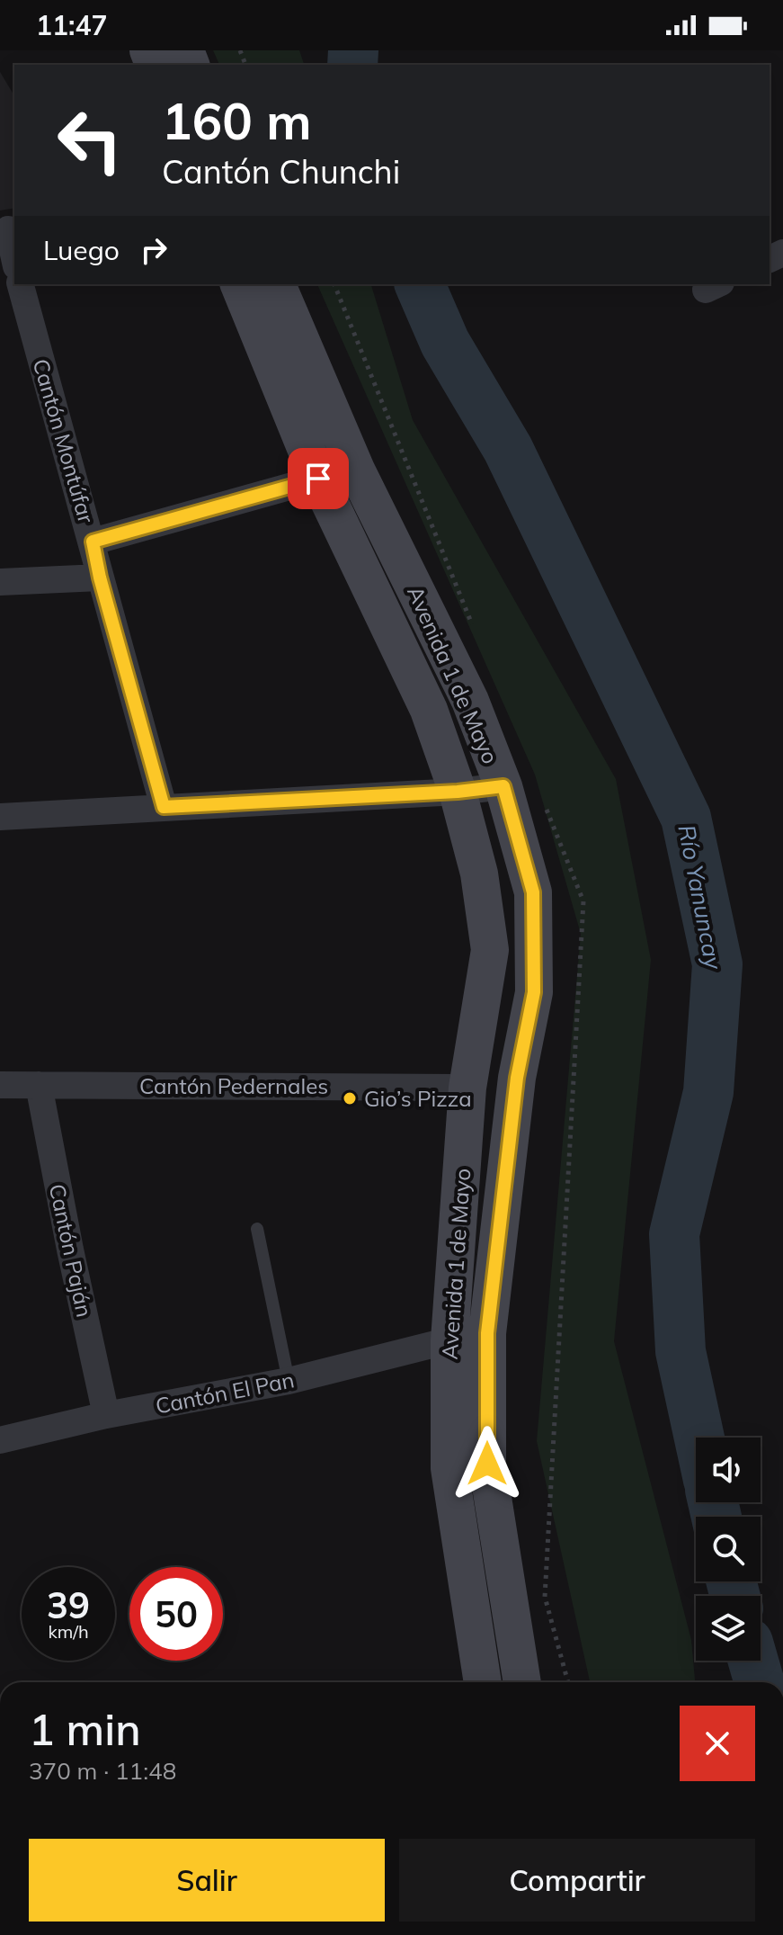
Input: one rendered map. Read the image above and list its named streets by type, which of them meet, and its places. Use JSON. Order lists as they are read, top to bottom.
{
  "streets": {
    "main road": ["Avenida 1 de Mayo"],
    "street": [
      "Cantón Montúfar",
      "Cantón Pedernales",
      "Cantón Paján",
      "Cantón El Pan"
    ]
  },
  "crossings": [
    ["Avenida 1 de Mayo", "Cantón Pedernales"],
    ["Avenida 1 de Mayo", "Cantón El Pan"],
    ["Cantón Pedernales", "Cantón Paján"],
    ["Cantón Paján", "Cantón El Pan"]
  ],
  "water": ["Río Yanuncay"],
  "places": ["Gio’s Pizza"],
  "page": {
    "status": "11:47",
    "turn": ["160 m", "Cantón Chunchi"],
    "then": "Luego",
    "speed": "39 km/h",
    "limit": "50",
    "heading": ["1 min", "370 m · 11:48"],
    "buttons": ["Salir", "Compartir"]
  }
}
